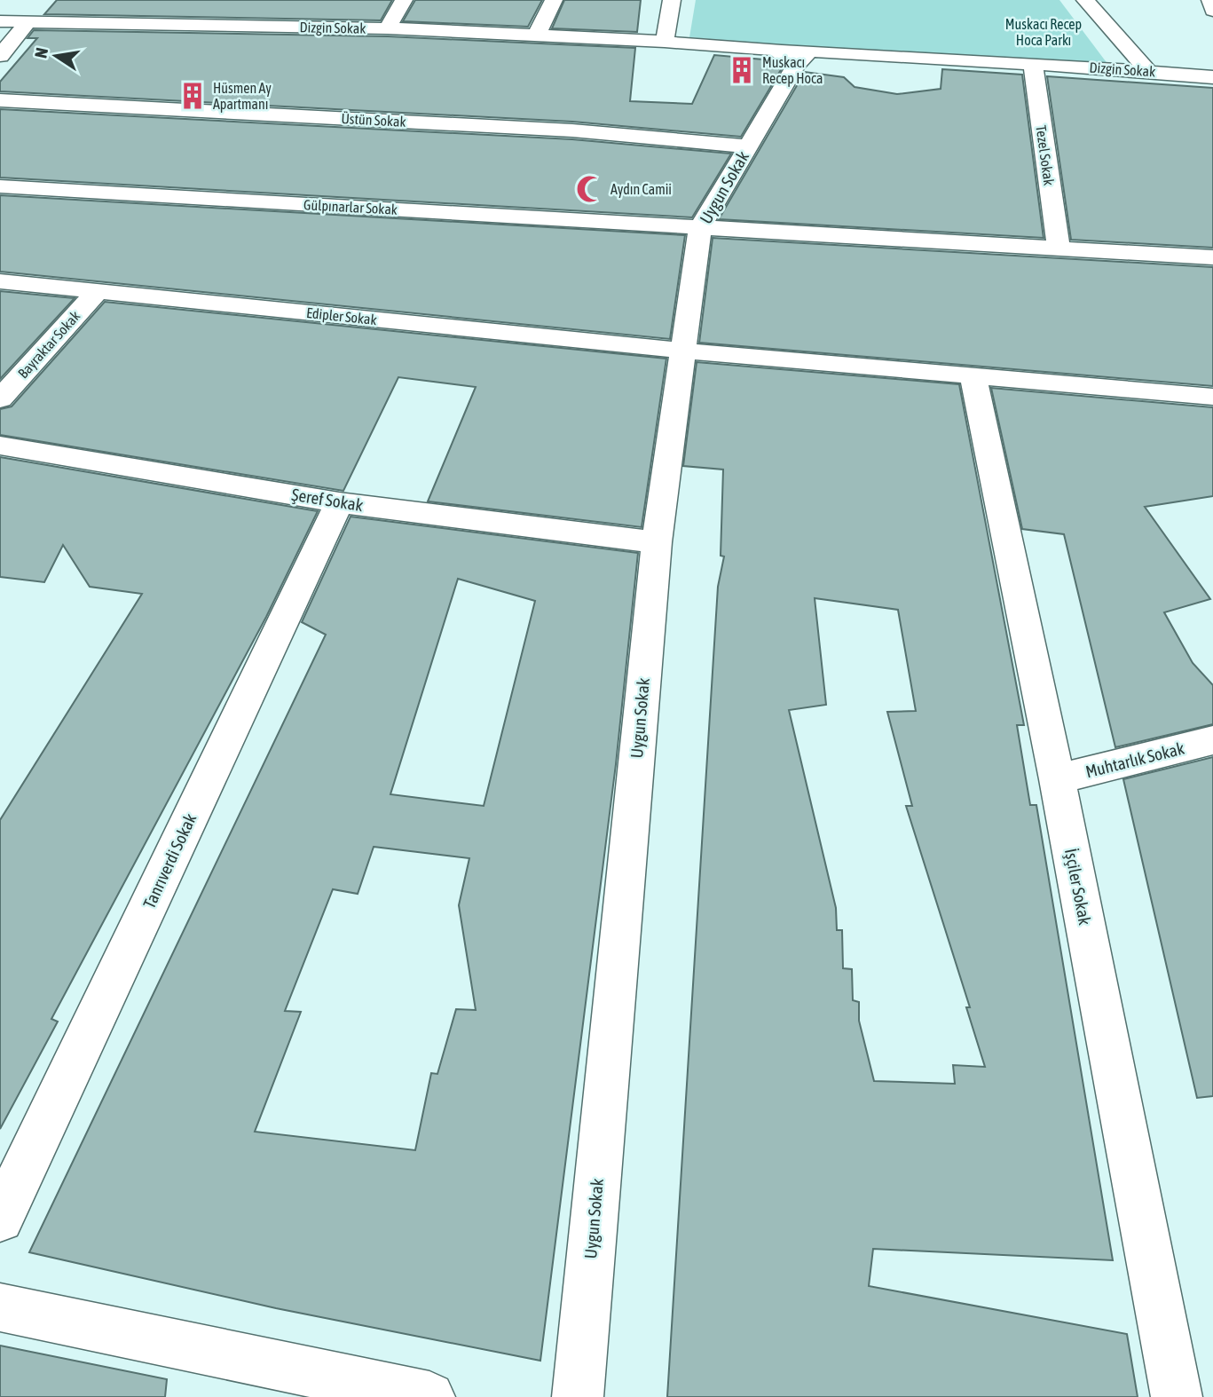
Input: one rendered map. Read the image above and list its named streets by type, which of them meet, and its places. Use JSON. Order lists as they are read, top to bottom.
{
  "streets": {
    "street": [
      "Dizgin Sokak",
      "Üstün Sokak",
      "Tezel Sokak",
      "Uygun Sokak",
      "Gülpınarlar Sokak",
      "Edipler Sokak",
      "Bayraktar Sokak",
      "Şeref Sokak",
      "Muhtarlık Sokak",
      "Tanrıverdi Sokak",
      "İşçiler Sokak"
    ]
  },
  "crossings": [
    ["Dizgin Sokak", "Tezel Sokak"],
    ["Dizgin Sokak", "Uygun Sokak"],
    ["Üstün Sokak", "Uygun Sokak"],
    ["Tezel Sokak", "Gülpınarlar Sokak"],
    ["Uygun Sokak", "Gülpınarlar Sokak"],
    ["Uygun Sokak", "Edipler Sokak"],
    ["Uygun Sokak", "Şeref Sokak"],
    ["Edipler Sokak", "Bayraktar Sokak"],
    ["Edipler Sokak", "İşçiler Sokak"],
    ["Şeref Sokak", "Tanrıverdi Sokak"],
    ["Muhtarlık Sokak", "İşçiler Sokak"]
  ],
  "parks": ["Muskacı Recep Hoca Parkı"],
  "places": {
    "building": ["Muskacı Recep Hoca", "Hüsmen Ay Apartmanı"],
    "mosque": ["Aydın Camii"]
  },
  "north": "left"
}
